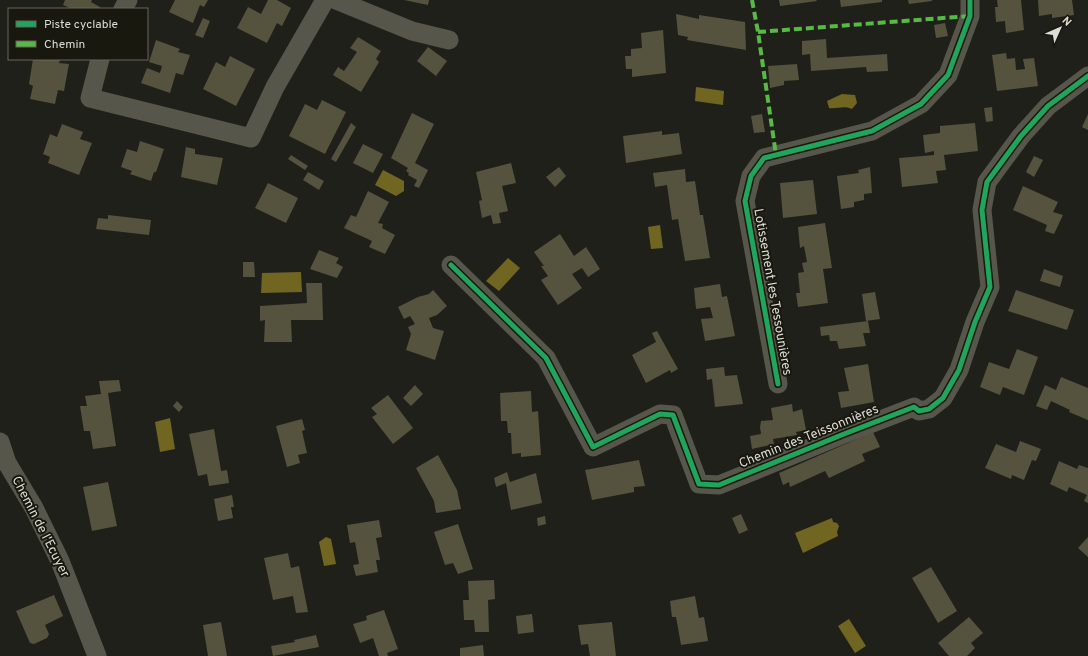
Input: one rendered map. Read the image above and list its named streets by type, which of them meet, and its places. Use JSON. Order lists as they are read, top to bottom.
{
  "streets": {
    "street": ["Lotissement les Tessounières", "Chemin des Teissonnières", "Chemin de l'Ecuyer"]
  },
  "legend": ["Piste cyclable", "Chemin"],
  "north": "top right"
}
